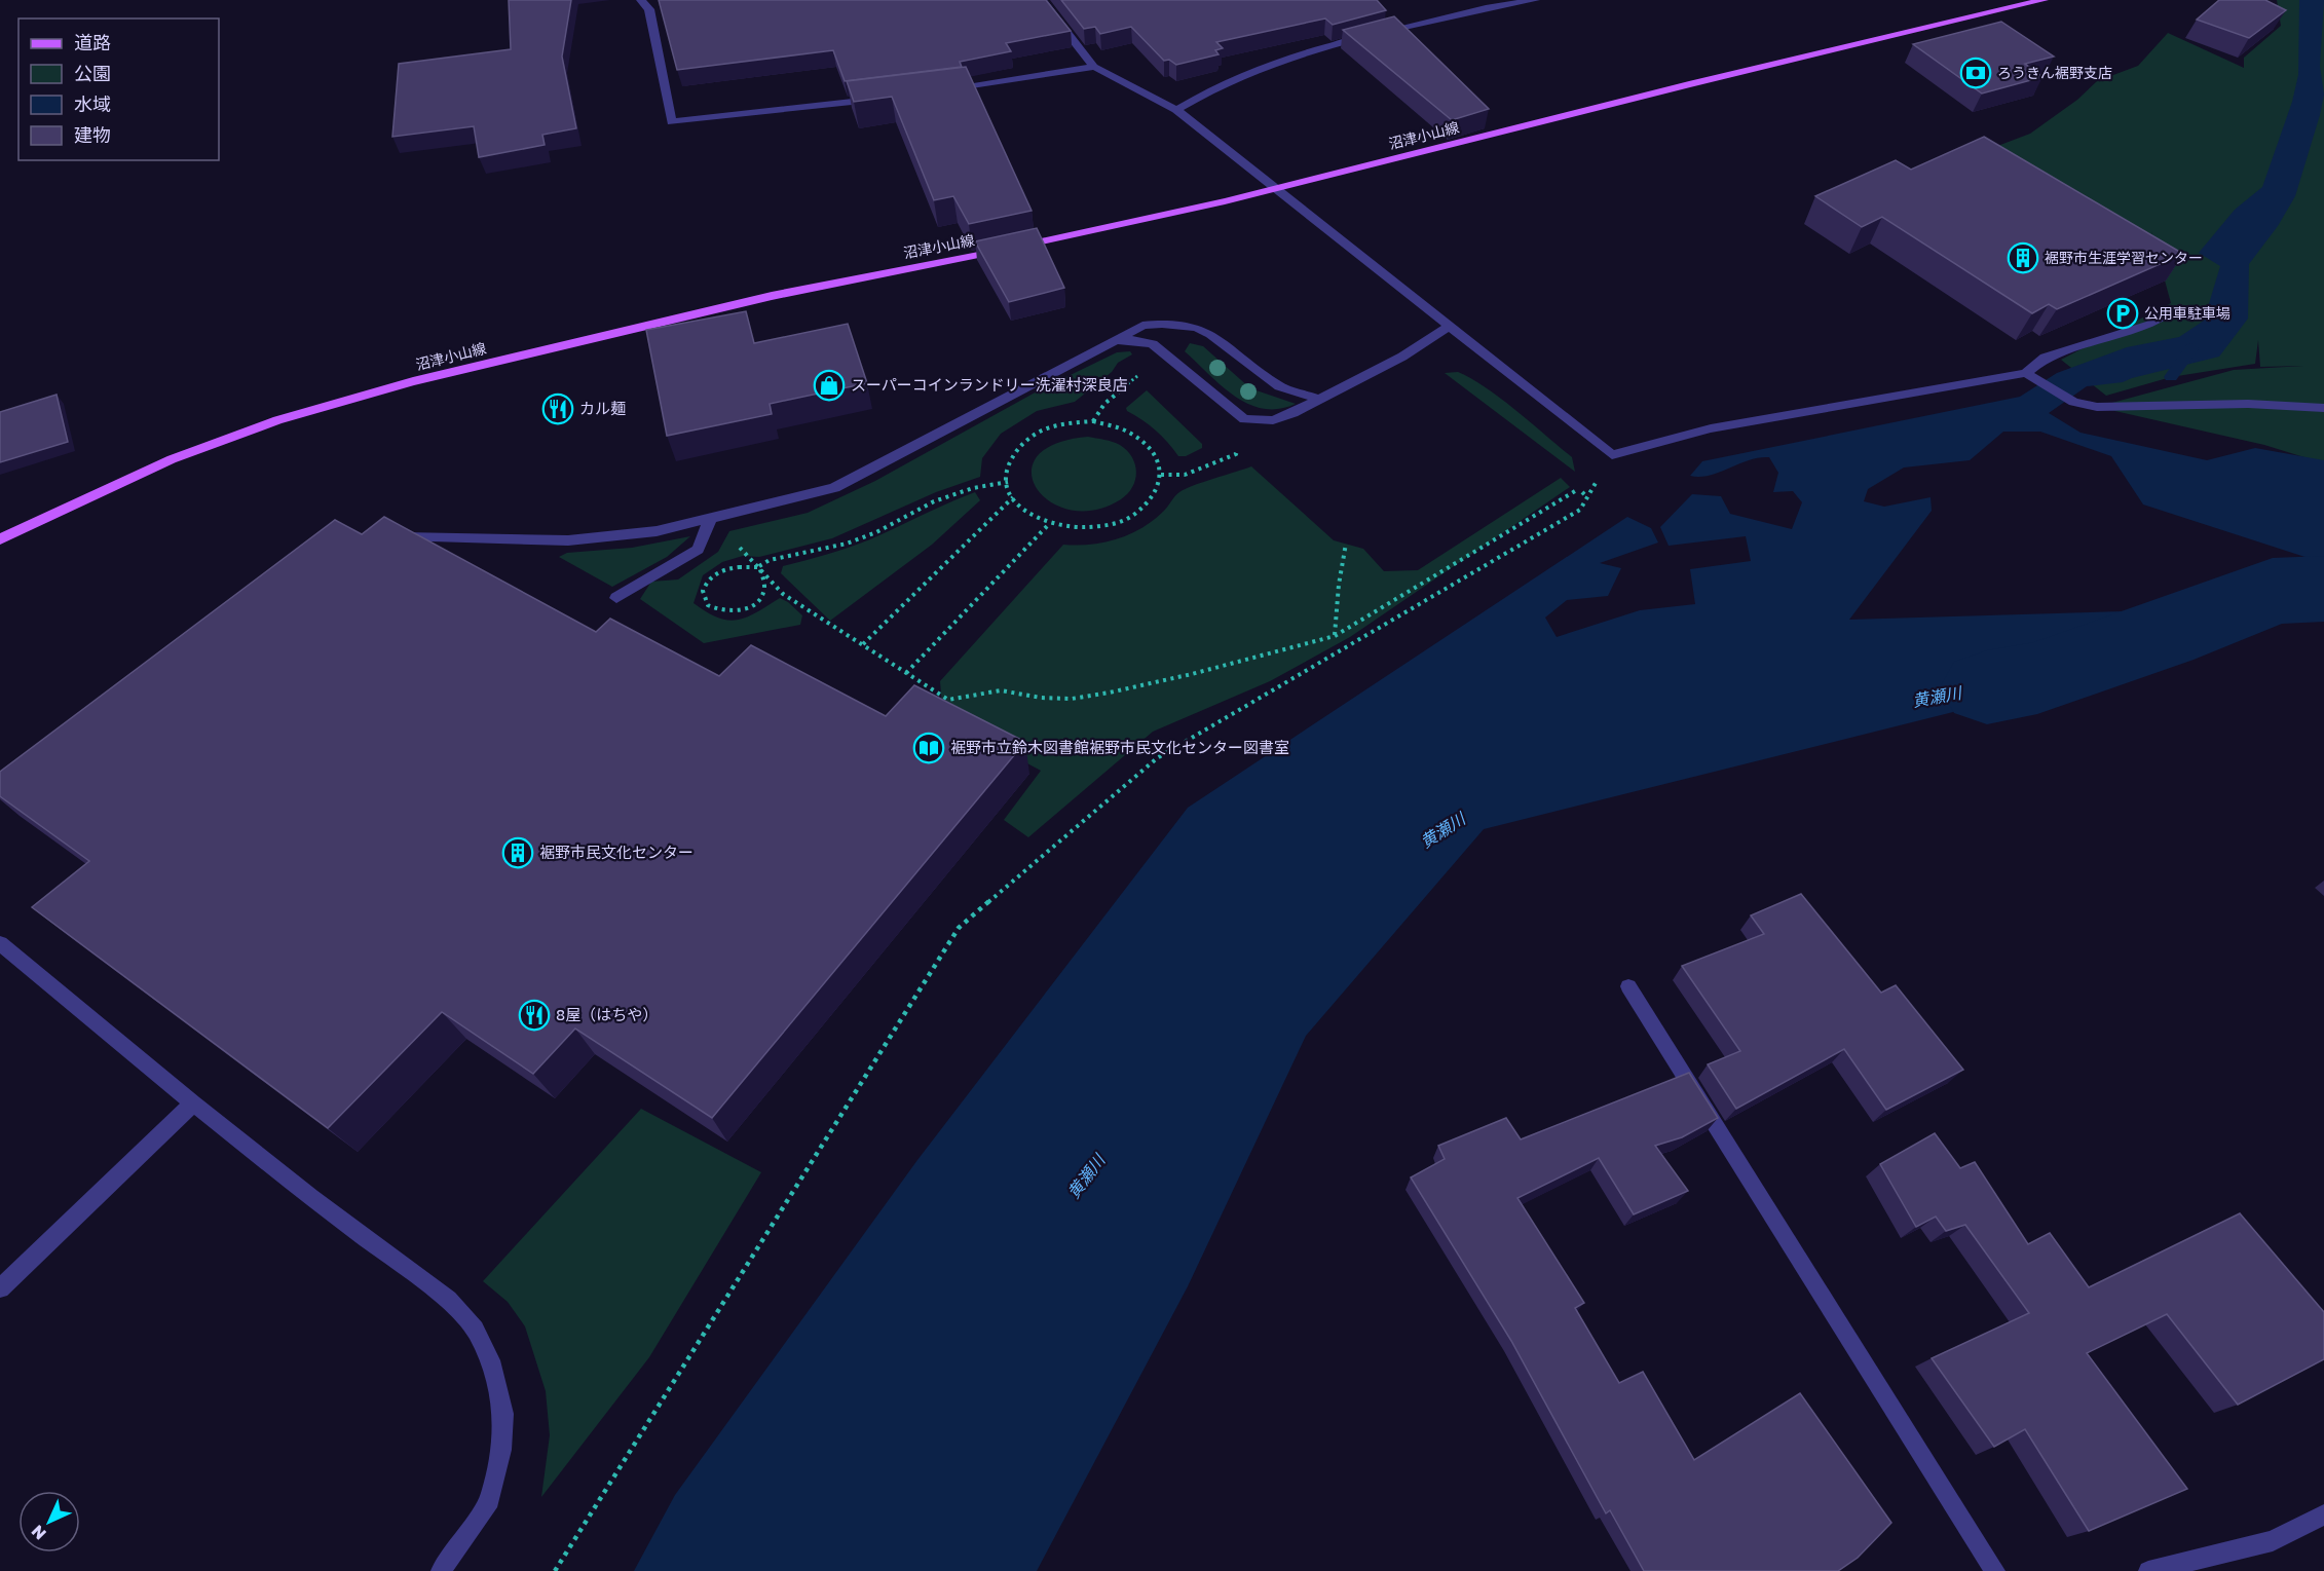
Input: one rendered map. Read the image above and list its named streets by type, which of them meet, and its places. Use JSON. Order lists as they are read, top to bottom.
{
  "streets": {
    "main road": ["沼津小山線"]
  },
  "water": ["黄瀬川"],
  "places": {
    "bank": ["ろうきん裾野支店"],
    "building": ["裾野市生涯学習センター", "裾野市民文化センター"],
    "parking": ["公用車駐車場"],
    "shop": ["スーパーコインランドリー洗濯村深良店"],
    "restaurant": ["カル麺", "8屋（はちや）"],
    "library": ["裾野市立鈴木図書館裾野市民文化センター図書室"]
  },
  "legend": [
    "道路",
    "公園",
    "水域",
    "建物"
  ],
  "north": "bottom left"
}
